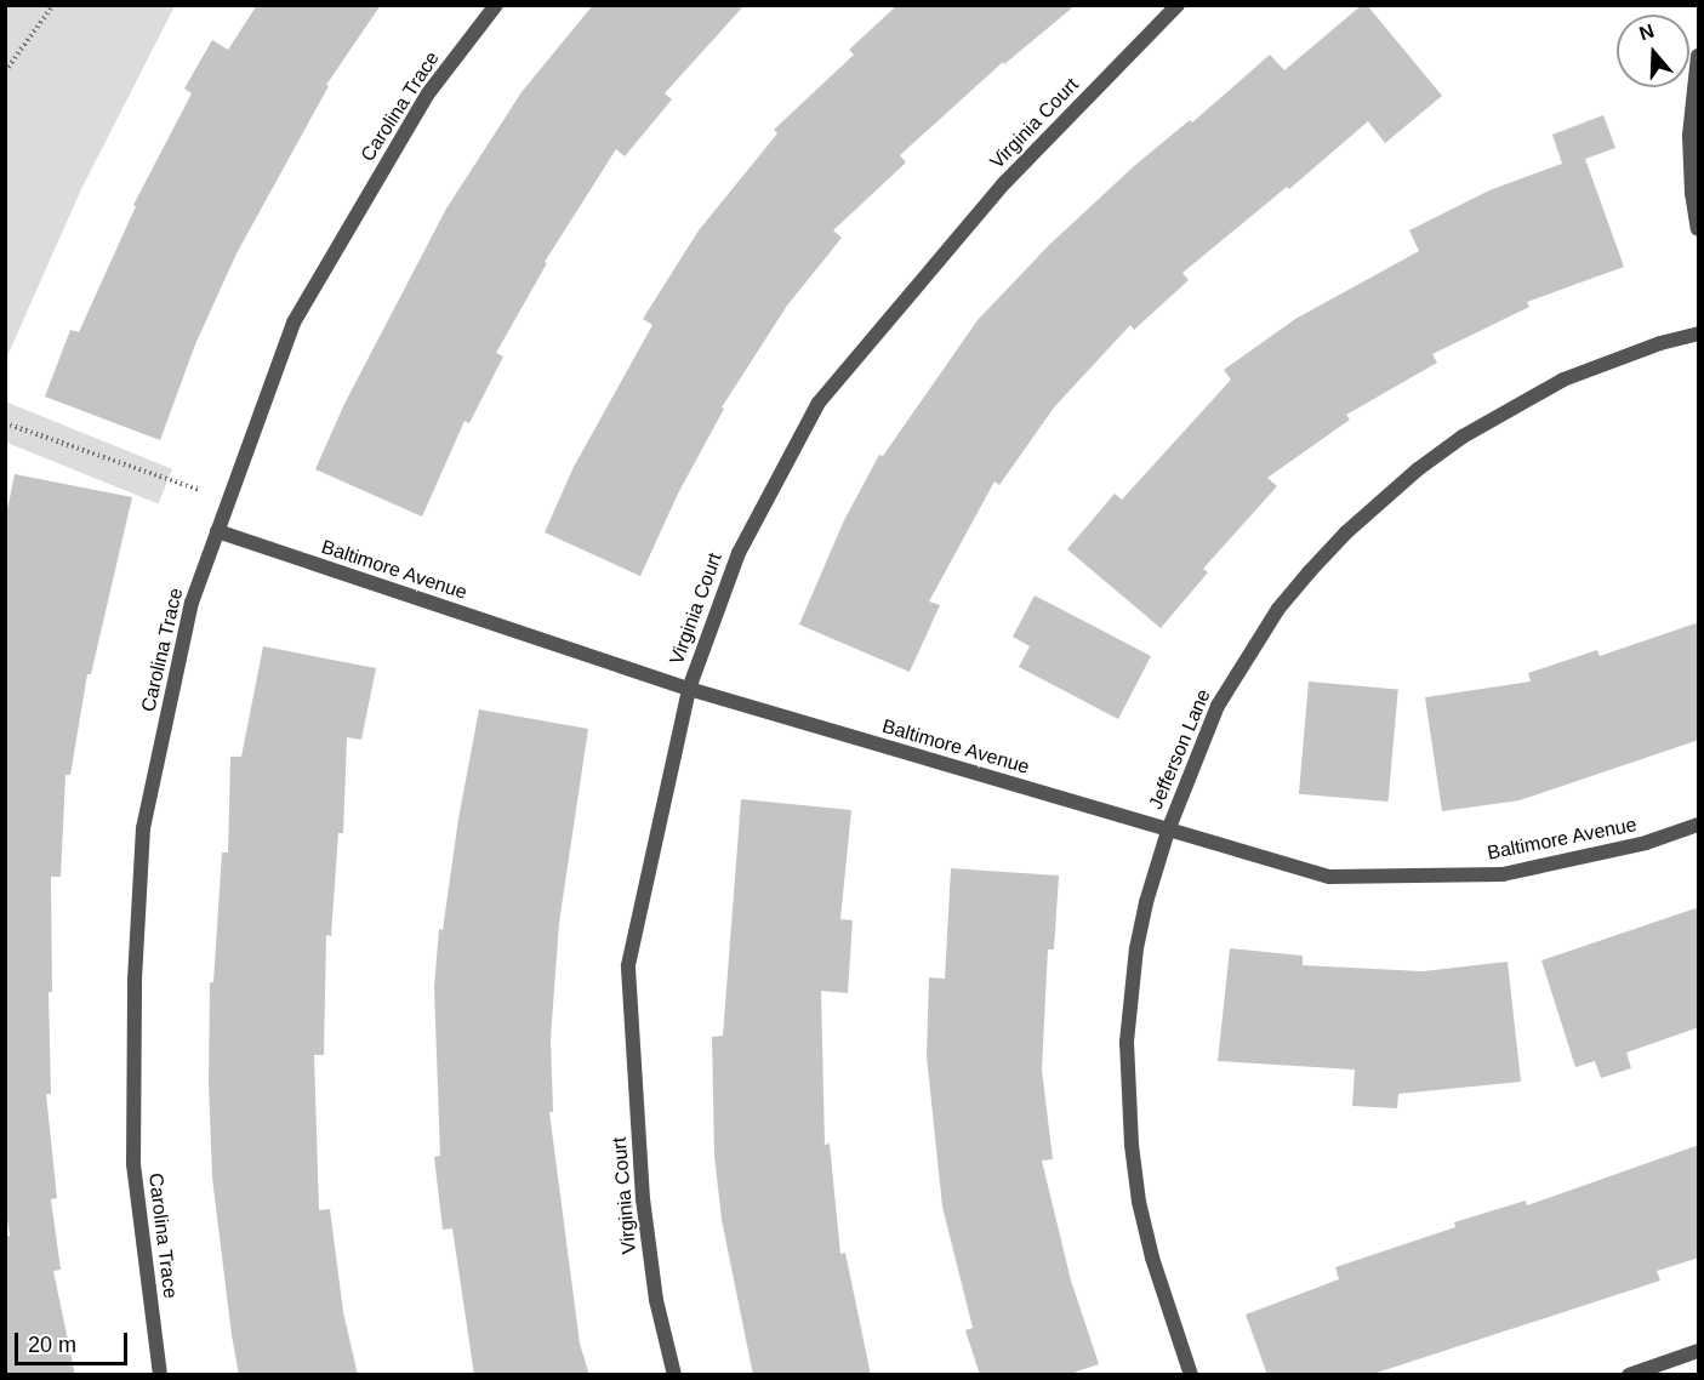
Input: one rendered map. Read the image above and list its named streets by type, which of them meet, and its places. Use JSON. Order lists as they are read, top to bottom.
{
  "streets": {
    "street": [
      "Carolina Trace",
      "Virginia Court",
      "Baltimore Avenue",
      "Jefferson Lane"
    ]
  },
  "crossings": [
    ["Carolina Trace", "Baltimore Avenue"],
    ["Virginia Court", "Baltimore Avenue"],
    ["Baltimore Avenue", "Jefferson Lane"]
  ],
  "scale_bar": "20 m",
  "north": "top"
}
